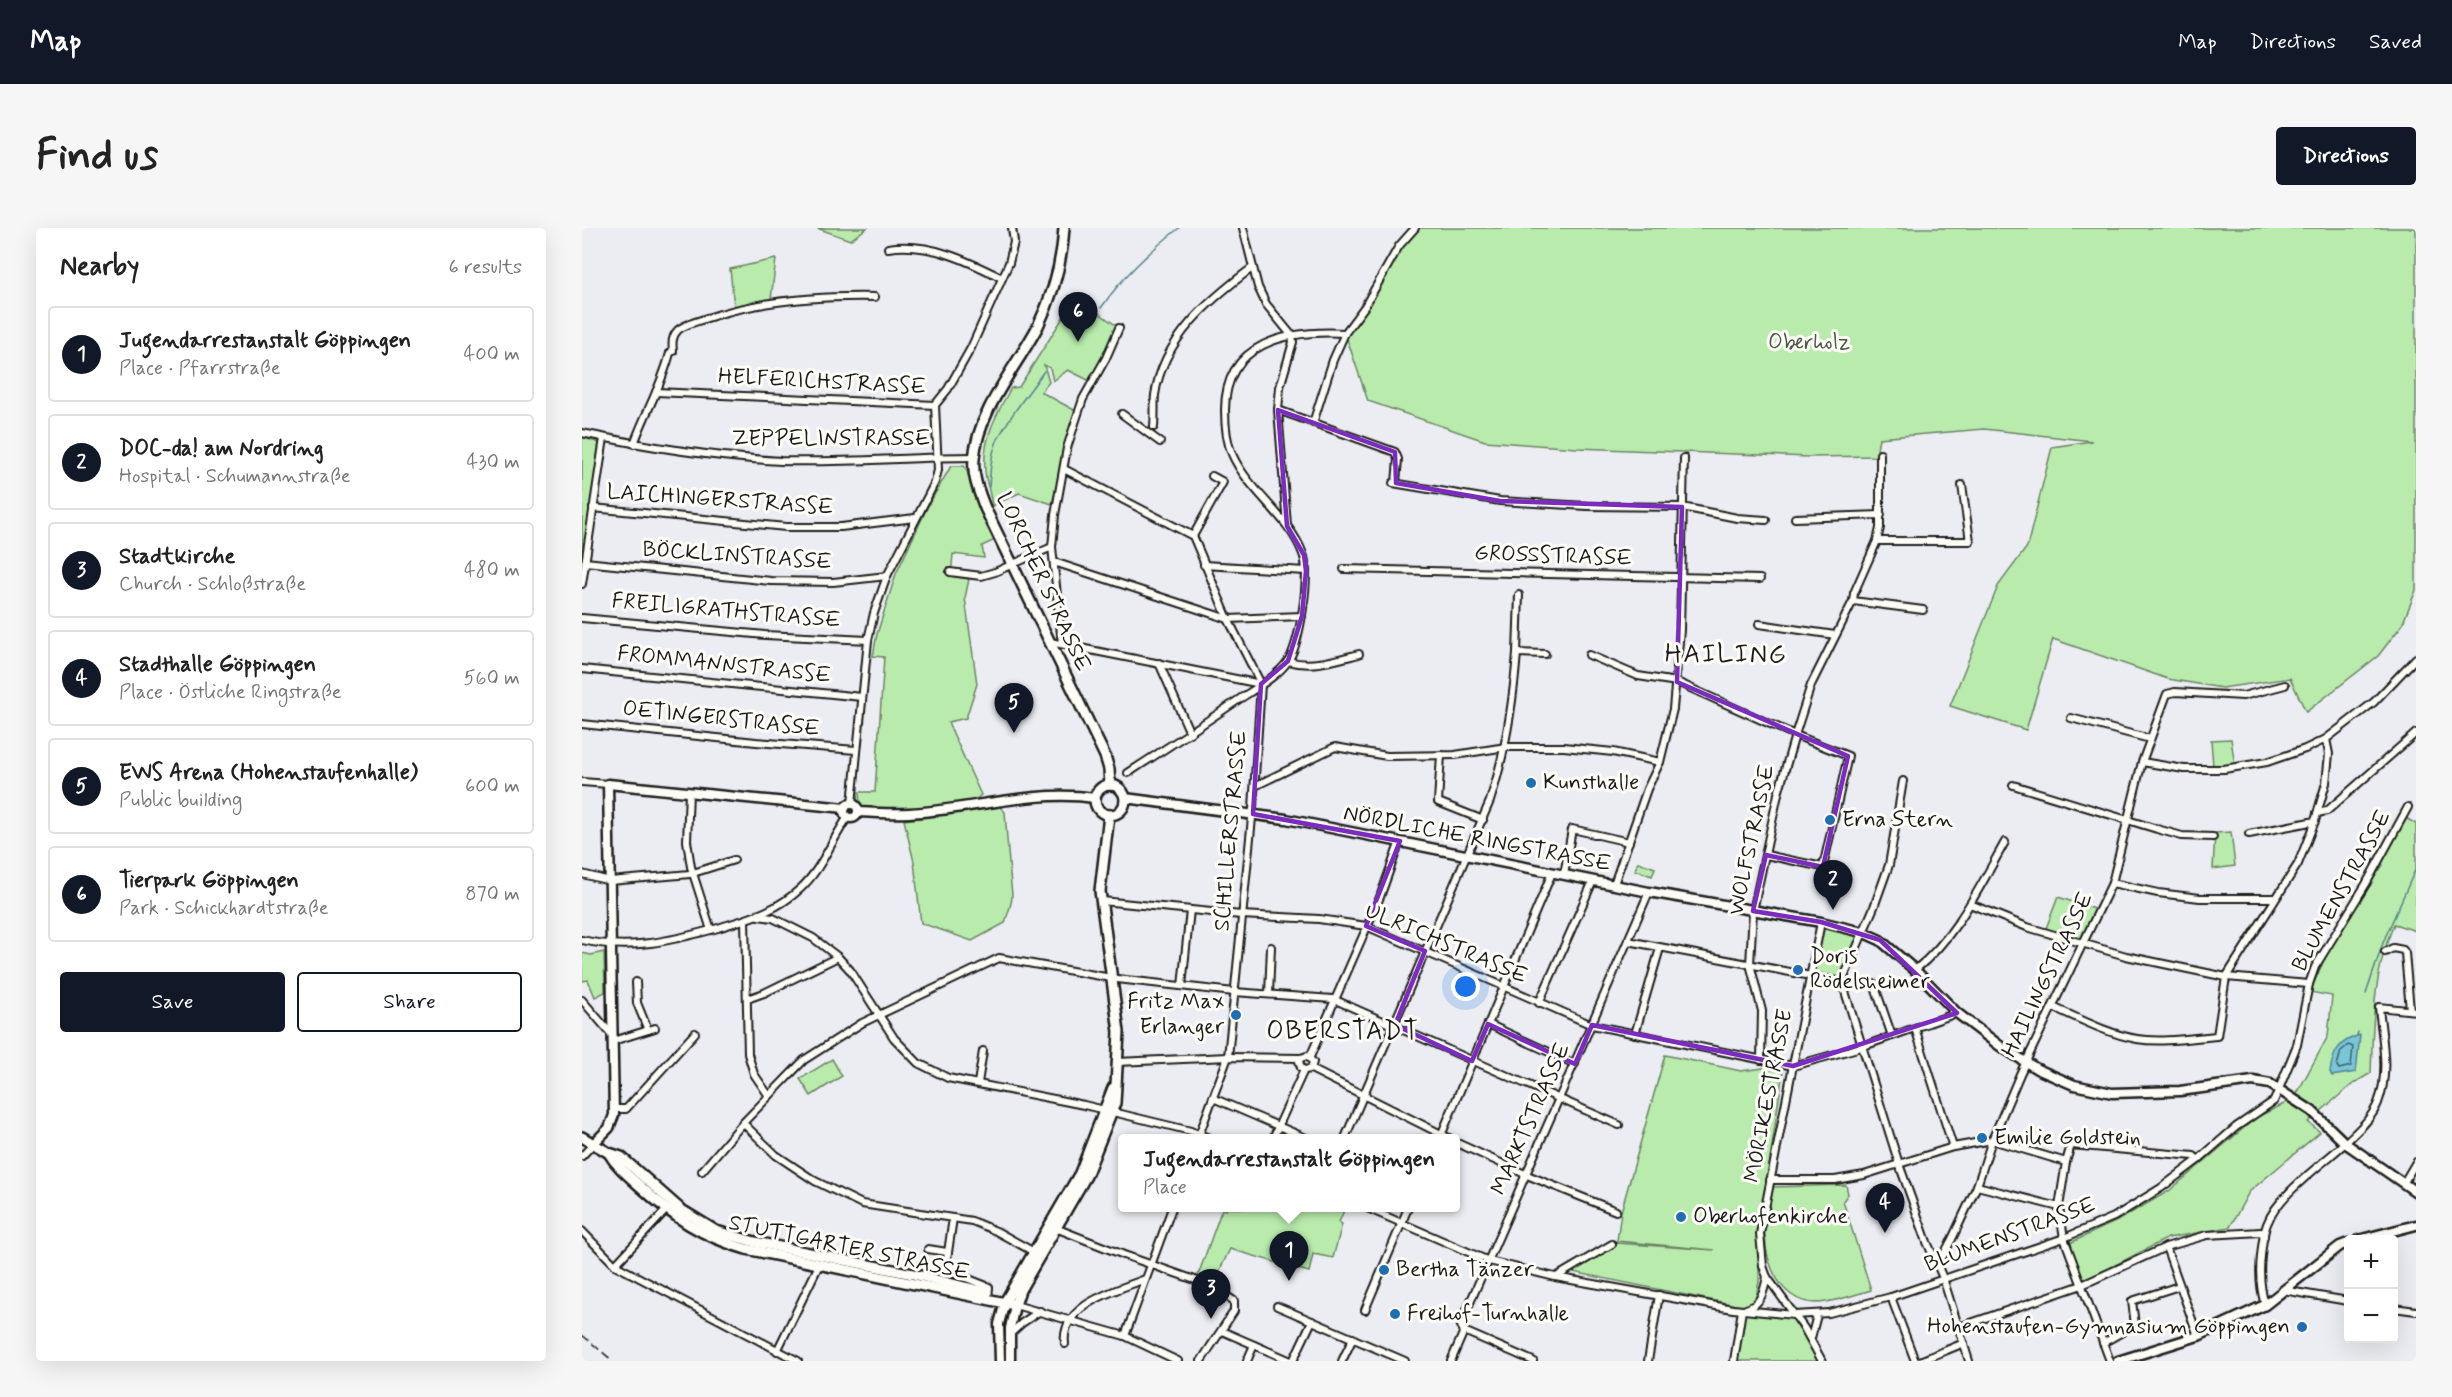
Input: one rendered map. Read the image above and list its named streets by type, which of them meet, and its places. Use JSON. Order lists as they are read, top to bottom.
{
  "streets": {
    "main road": ["LORCHER STRASSE", "STUTTGARTER STRASSE"],
    "street": [
      "HELFERICHSTRASSE",
      "ZEPPELINSTRASSE",
      "LAICHINGERSTRASSE",
      "BÖCKLINSTRASSE",
      "GROSSSTRASSE",
      "FREILIGRATHSTRASSE",
      "FROMMANNSTRASSE",
      "OETINGERSTRASSE",
      "SCHILLERSTRASSE",
      "NÖRDLICHE RINGSTRASSE",
      "WOLFSTRASSE",
      "BLUMENSTRASSE",
      "ULRICHSTRASSE",
      "HAILINGSTRASSE",
      "MÖRIKESTRASSE",
      "MARKTSTRASSE"
    ]
  },
  "crossings": [
    ["HELFERICHSTRASSE", "ZEPPELINSTRASSE"],
    ["HELFERICHSTRASSE", "LAICHINGERSTRASSE"],
    ["HELFERICHSTRASSE", "BÖCKLINSTRASSE"],
    ["HELFERICHSTRASSE", "FREILIGRATHSTRASSE"],
    ["HELFERICHSTRASSE", "FROMMANNSTRASSE"],
    ["HELFERICHSTRASSE", "OETINGERSTRASSE"],
    ["ZEPPELINSTRASSE", "LORCHER STRASSE"],
    ["LORCHER STRASSE", "NÖRDLICHE RINGSTRASSE"],
    ["SCHILLERSTRASSE", "NÖRDLICHE RINGSTRASSE"],
    ["SCHILLERSTRASSE", "ULRICHSTRASSE"],
    ["NÖRDLICHE RINGSTRASSE", "WOLFSTRASSE"],
    ["NÖRDLICHE RINGSTRASSE", "BLUMENSTRASSE"],
    ["NÖRDLICHE RINGSTRASSE", "HAILINGSTRASSE"],
    ["NÖRDLICHE RINGSTRASSE", "MÖRIKESTRASSE"],
    ["NÖRDLICHE RINGSTRASSE", "MARKTSTRASSE"],
    ["WOLFSTRASSE", "ULRICHSTRASSE"],
    ["BLUMENSTRASSE", "MÖRIKESTRASSE"],
    ["BLUMENSTRASSE", "MARKTSTRASSE"],
    ["ULRICHSTRASSE", "MÖRIKESTRASSE"],
    ["ULRICHSTRASSE", "MARKTSTRASSE"]
  ],
  "districts": ["HAILING", "OBERSTADT"],
  "parks": ["Oberholz"],
  "places": [
    "Kunsthalle",
    "Erna Stern",
    "Doris Rödelsheimer",
    "Fritz Max Erlanger",
    "Emilie Goldstein",
    "Oberhofenkirche",
    "Bertha Tänzer",
    "Freihof-Turnhalle",
    "Hohenstaufen-Gymnasium Göppingen"
  ],
  "page": {
    "header": "Map",
    "nav": ["Map", "Directions", "Saved"],
    "buttons": [
      "Directions",
      ["Save", "Share"]
    ],
    "title": "Find us",
    "heading": ["Nearby", "6 results"],
    "pins": [
      "6",
      "5",
      "2",
      "4",
      "1",
      "3"
    ],
    "list": [
      {
        "mark": "1",
        "name": "Jugendarrestanstalt Göppingen",
        "note": "Place · Pfarrstraße",
        "value": "400 m"
      },
      {
        "mark": "2",
        "name": "DOC-da! am Nordring",
        "note": "Hospital · Schumannstraße",
        "value": "430 m"
      },
      {
        "mark": "3",
        "name": "Stadtkirche",
        "note": "Church · Schloßstraße",
        "value": "480 m"
      },
      {
        "mark": "4",
        "name": "Stadthalle Göppingen",
        "note": "Place · Östliche Ringstraße",
        "value": "560 m"
      },
      {
        "mark": "5",
        "name": "EWS Arena (Hohenstaufenhalle)",
        "note": "Public building",
        "value": "600 m"
      },
      {
        "mark": "6",
        "name": "Tierpark Göppingen",
        "note": "Park · Schickhardtstraße",
        "value": "870 m"
      }
    ],
    "popup": ["Jugendarrestanstalt Göppingen", "Place"],
    "map_buttons": ["+", "−"]
  }
}
